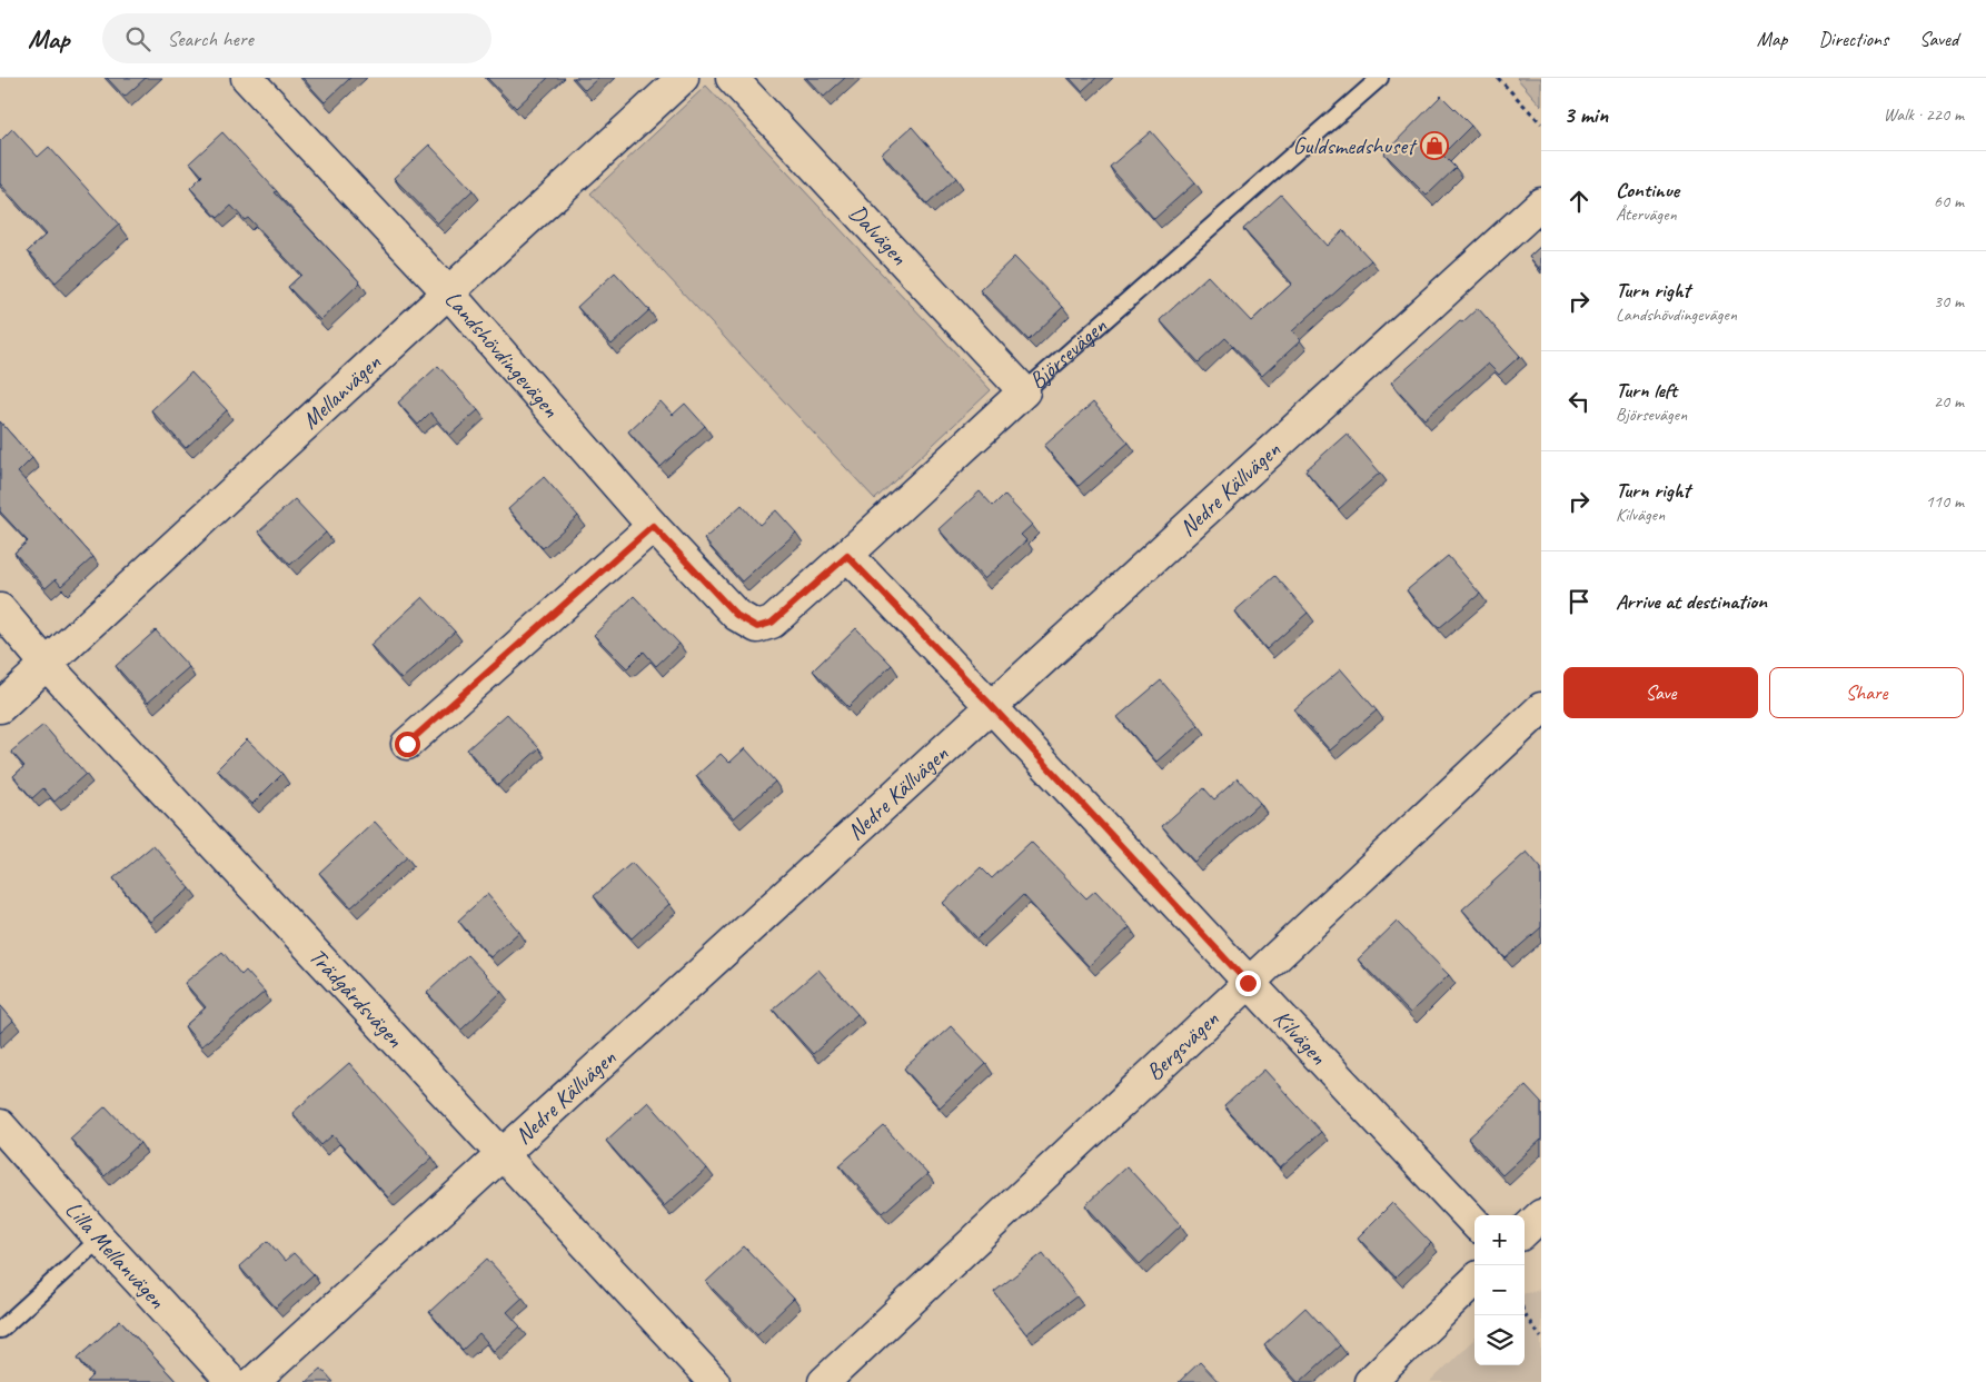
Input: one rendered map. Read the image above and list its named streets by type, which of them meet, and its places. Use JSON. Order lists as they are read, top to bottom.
{
  "streets": {
    "street": [
      "Dalvägen",
      "Björsevägen",
      "Landshövdingevägen",
      "Mellanvägen",
      "Nedre Källvägen",
      "Trädgårdsvägen",
      "Kilvägen",
      "Bergsvägen",
      "Lilla Mellanvägen"
    ]
  },
  "crossings": [
    ["Dalvägen", "Björsevägen"],
    ["Björsevägen", "Landshövdingevägen"],
    ["Björsevägen", "Kilvägen"],
    ["Landshövdingevägen", "Mellanvägen"],
    ["Mellanvägen", "Trädgårdsvägen"],
    ["Nedre Källvägen", "Trädgårdsvägen"],
    ["Nedre Källvägen", "Kilvägen"],
    ["Kilvägen", "Bergsvägen"]
  ],
  "places": {
    "shop": ["Guldsmedshuset"]
  },
  "page": {
    "header": "Map",
    "search": "Search here",
    "nav": ["Map", "Directions", "Saved"],
    "heading": ["3 min", "Walk · 220 m"],
    "list": [
      ["Continue", "Återvägen", "60 m"],
      ["Turn right", "Landshövdingevägen", "30 m"],
      ["Turn left", "Björsevägen", "20 m"],
      ["Turn right", "Kilvägen", "110 m"],
      "Arrive at destination"
    ],
    "buttons": ["Save", "Share"],
    "map_buttons": ["+", "−"]
  }
}
